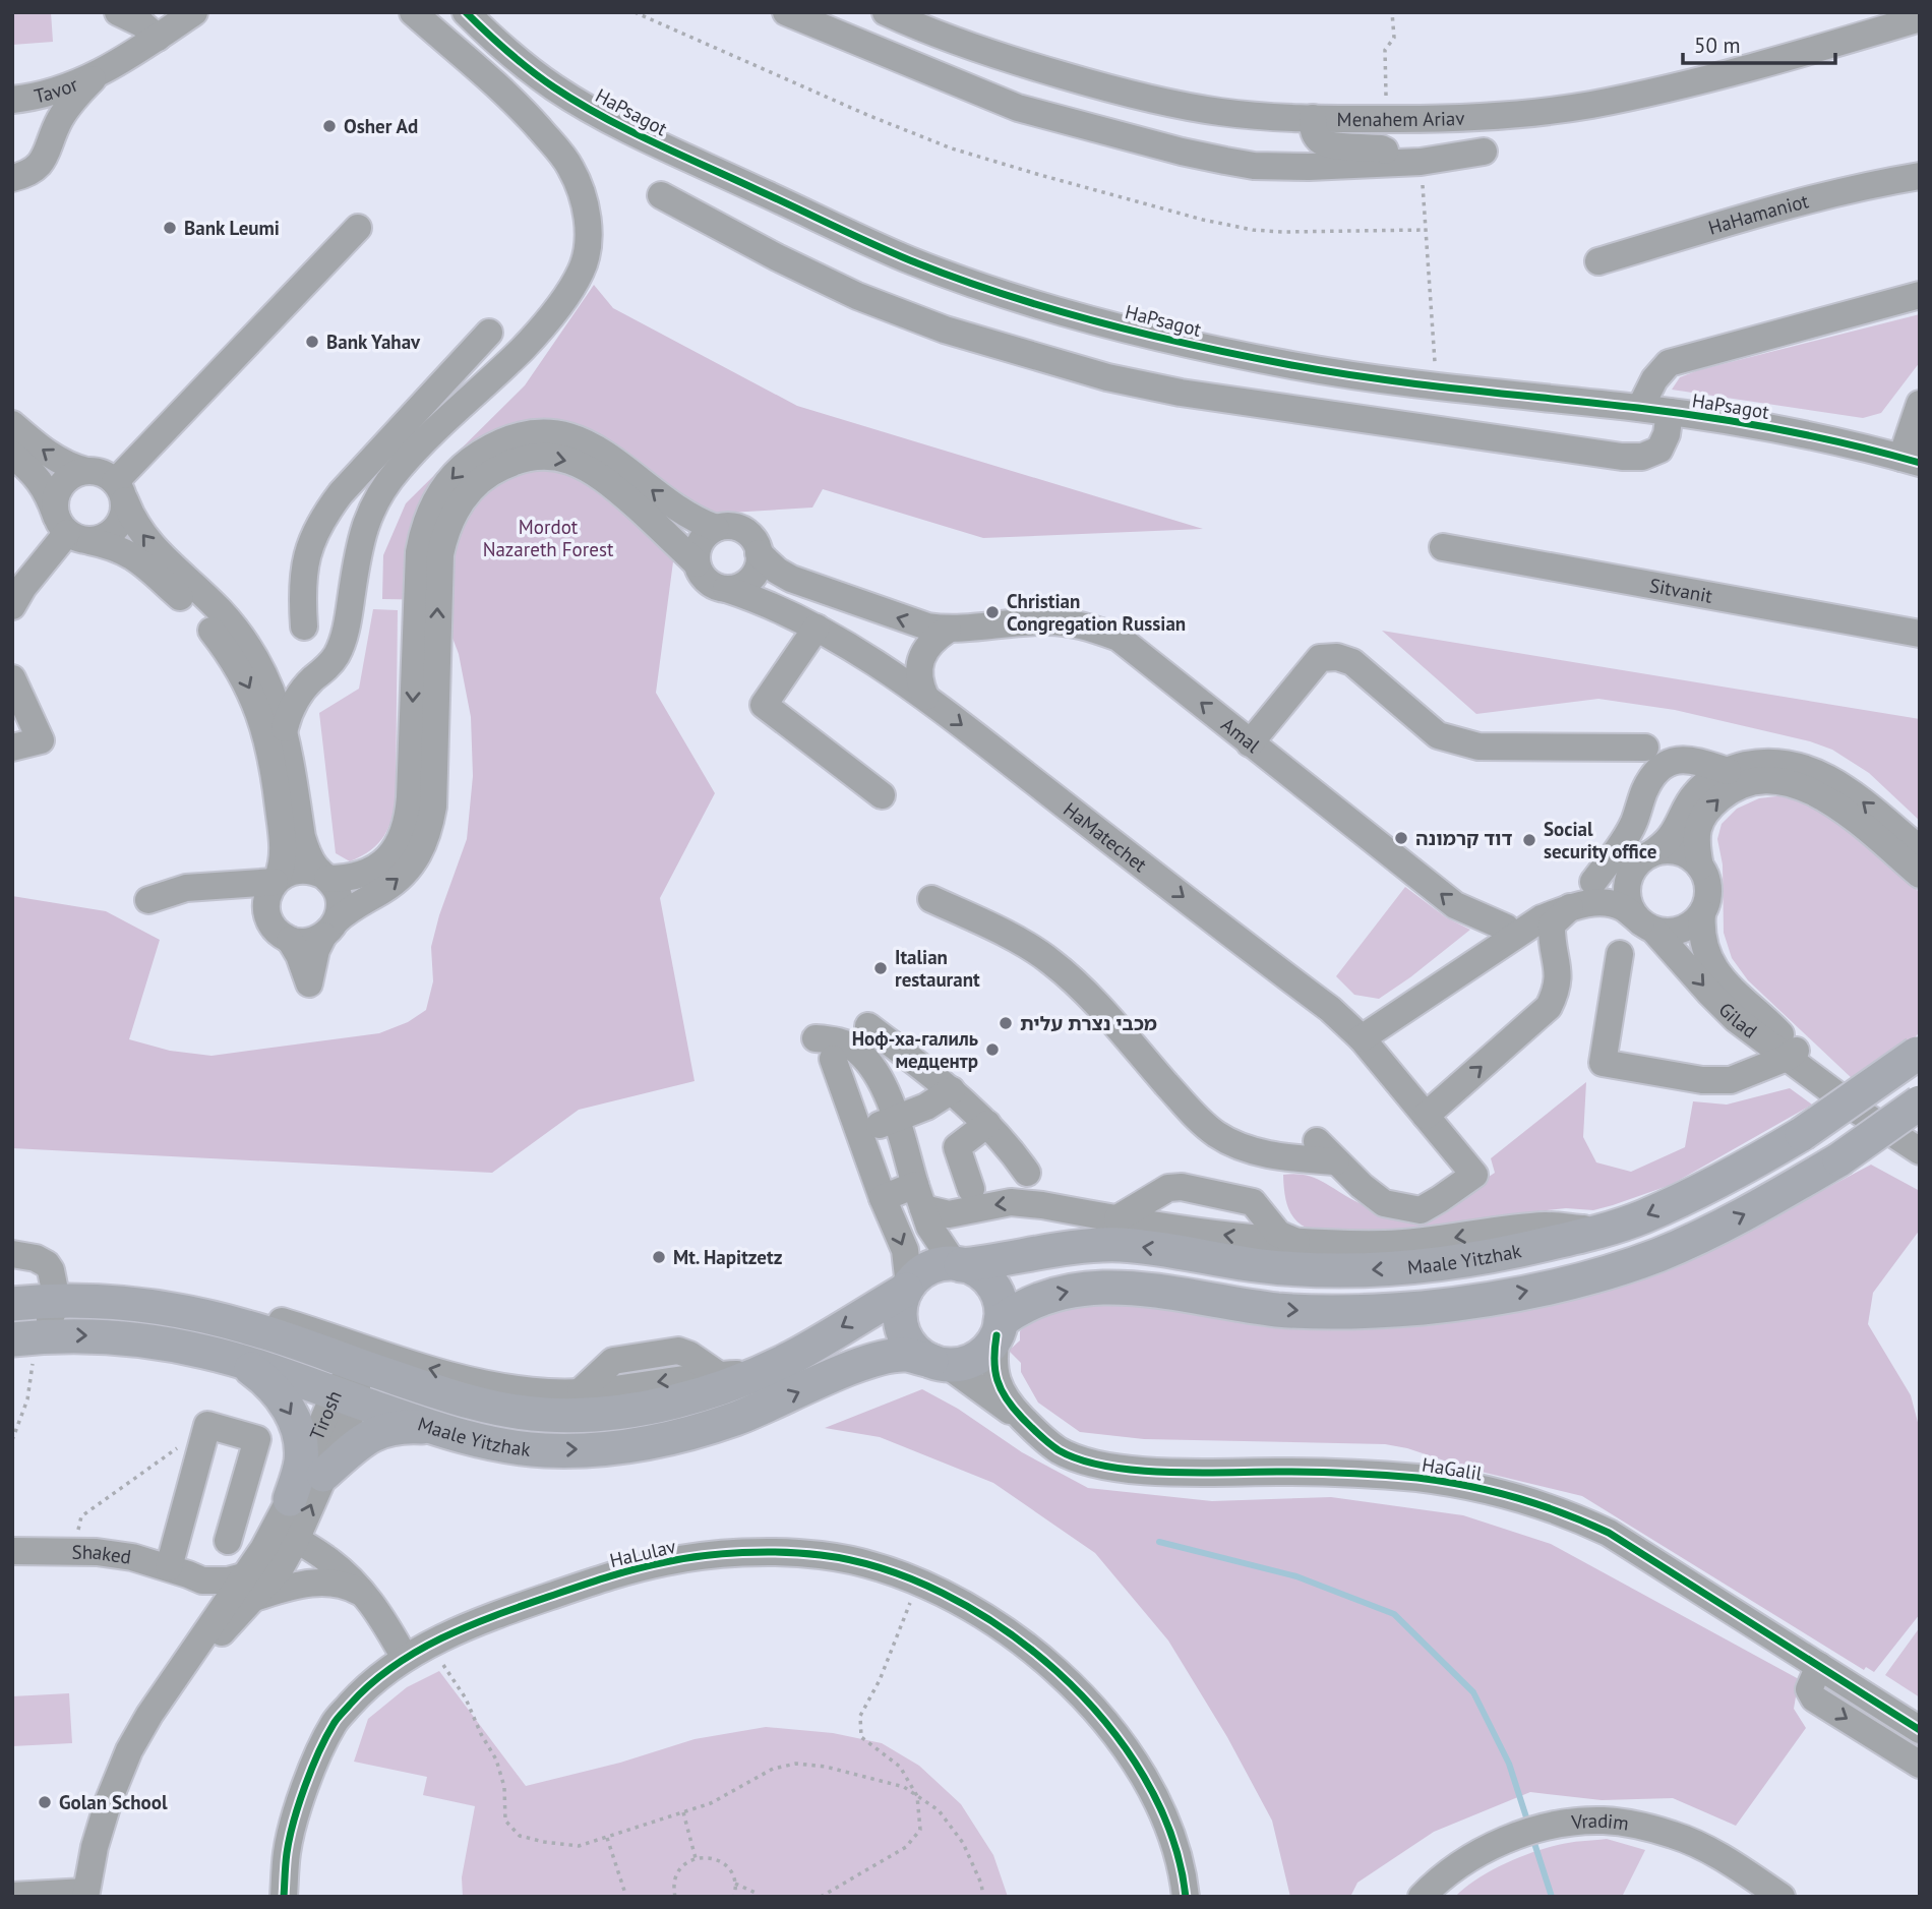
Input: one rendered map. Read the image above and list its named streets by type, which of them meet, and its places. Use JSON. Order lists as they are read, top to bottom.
{
  "streets": {
    "main road": ["Maale Yitzhak"],
    "street": [
      "Tavor",
      "HaPsagot",
      "Menahem Ariav",
      "HaHamaniot",
      "Sitvanit",
      "Amal",
      "HaMatechet",
      "Gilad",
      "Tirosh",
      "HaGalil",
      "HaLulav",
      "Shaked",
      "Vradim"
    ]
  },
  "crossings": [
    ["Amal", "HaMatechet"],
    ["Maale Yitzhak", "Tirosh"],
    ["Maale Yitzhak", "HaGalil"],
    ["Tirosh", "Shaked"]
  ],
  "one_way": ["Amal"],
  "parks": ["Mordot Nazareth Forest"],
  "places": [
    "Osher Ad",
    "Bank Leumi",
    "Bank Yahav",
    "Christian Congregation Russian",
    "דוד קרמונה",
    "Social security office",
    "Italian restaurant",
    "מכבי נצרת עלית",
    "Ноф-ха-галиль медцентр",
    "Mt. Hapitzetz",
    "Golan School"
  ],
  "scale_bar": "50 m"
}
